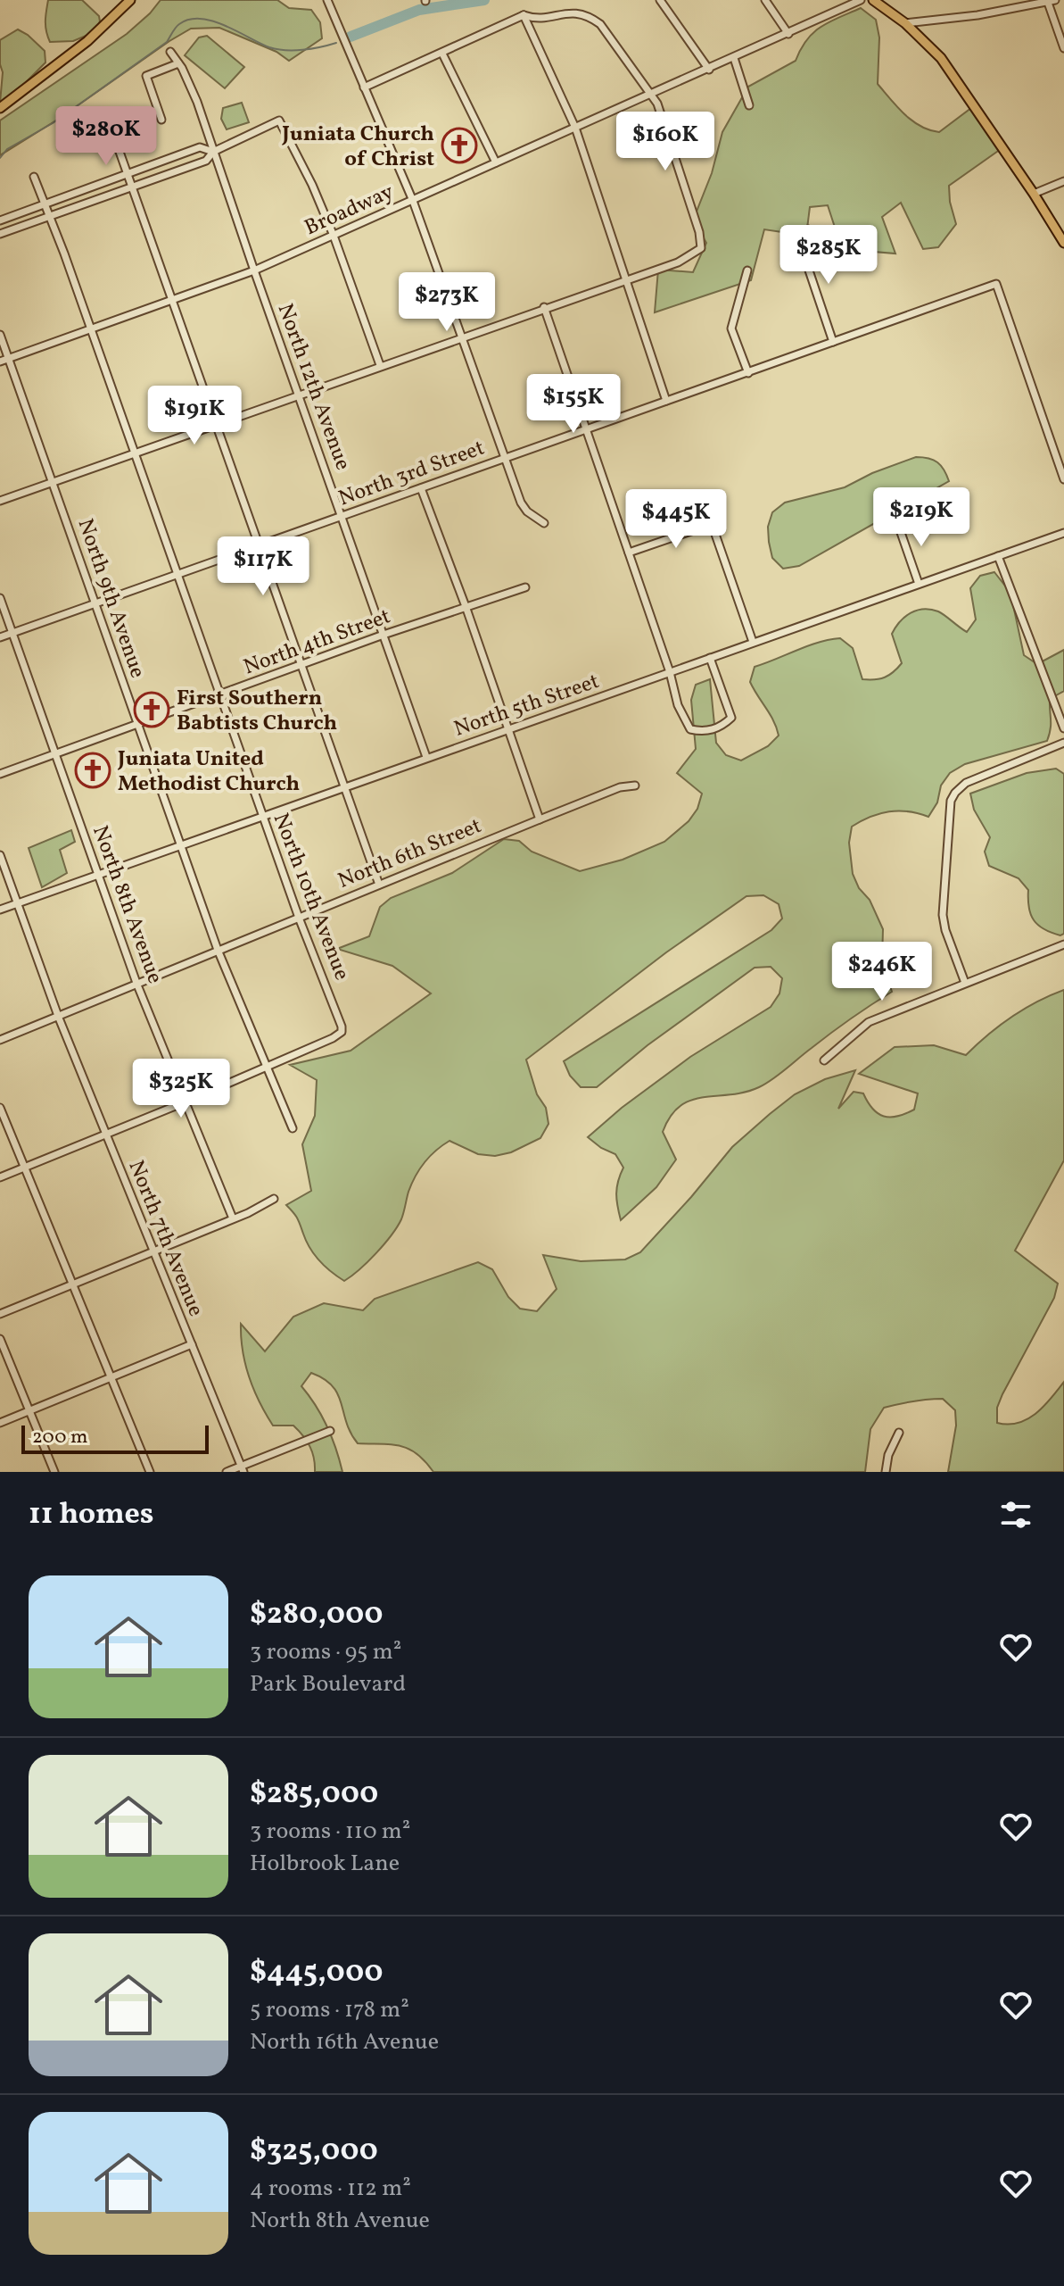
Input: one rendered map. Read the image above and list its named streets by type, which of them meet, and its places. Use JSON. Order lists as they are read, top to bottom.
{
  "streets": {
    "street": [
      "Broadway",
      "North 12th Avenue",
      "North 3rd Street",
      "North 9th Avenue",
      "North 4th Street",
      "North 5th Street",
      "North 6th Street",
      "North 10th Avenue",
      "North 8th Avenue",
      "North 7th Avenue"
    ]
  },
  "crossings": [
    ["Broadway", "North 12th Avenue"],
    ["Broadway", "North 9th Avenue"],
    ["Broadway", "North 10th Avenue"],
    ["North 12th Avenue", "North 3rd Street"],
    ["North 12th Avenue", "North 4th Street"],
    ["North 12th Avenue", "North 5th Street"],
    ["North 3rd Street", "North 9th Avenue"],
    ["North 3rd Street", "North 10th Avenue"],
    ["North 3rd Street", "North 8th Avenue"],
    ["North 9th Avenue", "North 4th Street"],
    ["North 9th Avenue", "North 5th Street"],
    ["North 9th Avenue", "North 6th Street"],
    ["North 9th Avenue", "North 10th Avenue"],
    ["North 4th Street", "North 10th Avenue"],
    ["North 4th Street", "North 8th Avenue"],
    ["North 5th Street", "North 10th Avenue"],
    ["North 5th Street", "North 8th Avenue"],
    ["North 5th Street", "North 7th Avenue"],
    ["North 6th Street", "North 10th Avenue"],
    ["North 6th Street", "North 8th Avenue"],
    ["North 6th Street", "North 7th Avenue"]
  ],
  "places": {
    "church": ["Juniata Church of Christ", "First Southern Babtists Church", "Juniata United Methodist Church"]
  },
  "scale_bar": "200 m",
  "page": {
    "price": [
      "$280K",
      "$160K",
      "$285K",
      "$273K",
      "$155K",
      "$191K",
      "$219K",
      "$445K",
      "$117K",
      "$246K",
      "$325K"
    ],
    "scale": "200 m",
    "heading": "11 homes",
    "list": [
      {
        "name": "$280,000",
        "note": "3 rooms · 95 m² · Park Boulevard"
      },
      {
        "name": "$285,000",
        "note": "3 rooms · 110 m² · Holbrook Lane"
      },
      {
        "name": "$445,000",
        "note": "5 rooms · 178 m² · North 16th Avenue"
      },
      {
        "name": "$325,000",
        "note": "4 rooms · 112 m² · North 8th Avenue"
      }
    ]
  }
}
